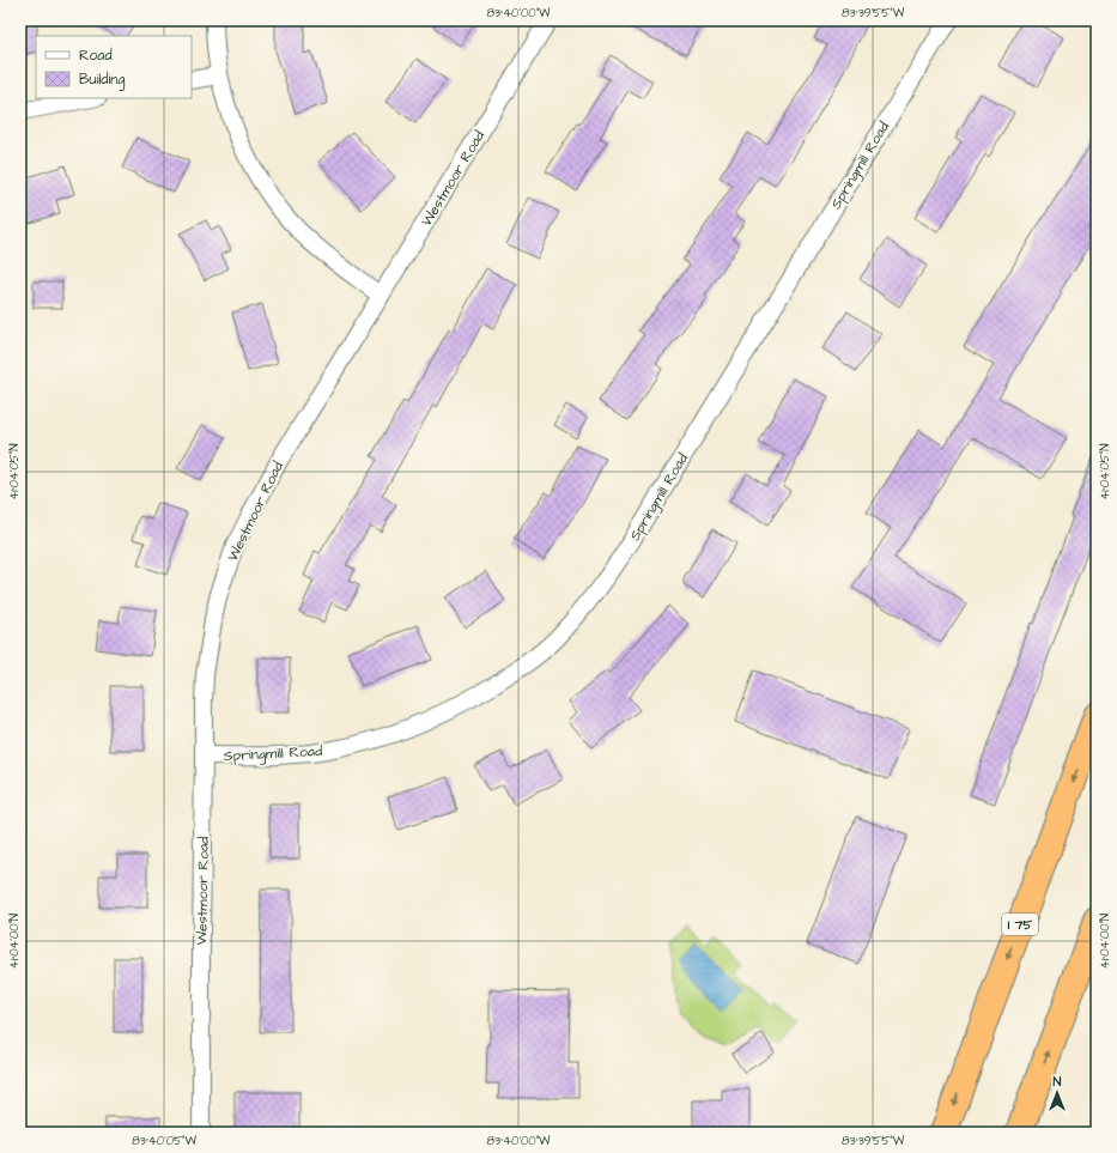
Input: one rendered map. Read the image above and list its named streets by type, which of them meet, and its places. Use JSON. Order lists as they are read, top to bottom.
{
  "streets": {
    "highway": ["I 75"],
    "street": ["Springmill Road", "Westmoor Road"]
  },
  "crossings": [
    ["Springmill Road", "Westmoor Road"]
  ],
  "legend": ["Road", "Building"],
  "north": "top",
  "coordinates": [
    "83°40'00\"W",
    "83°39'55\"W",
    "41°04'05\"N",
    "41°04'00\"N",
    "83°40'05\"W"
  ]
}
